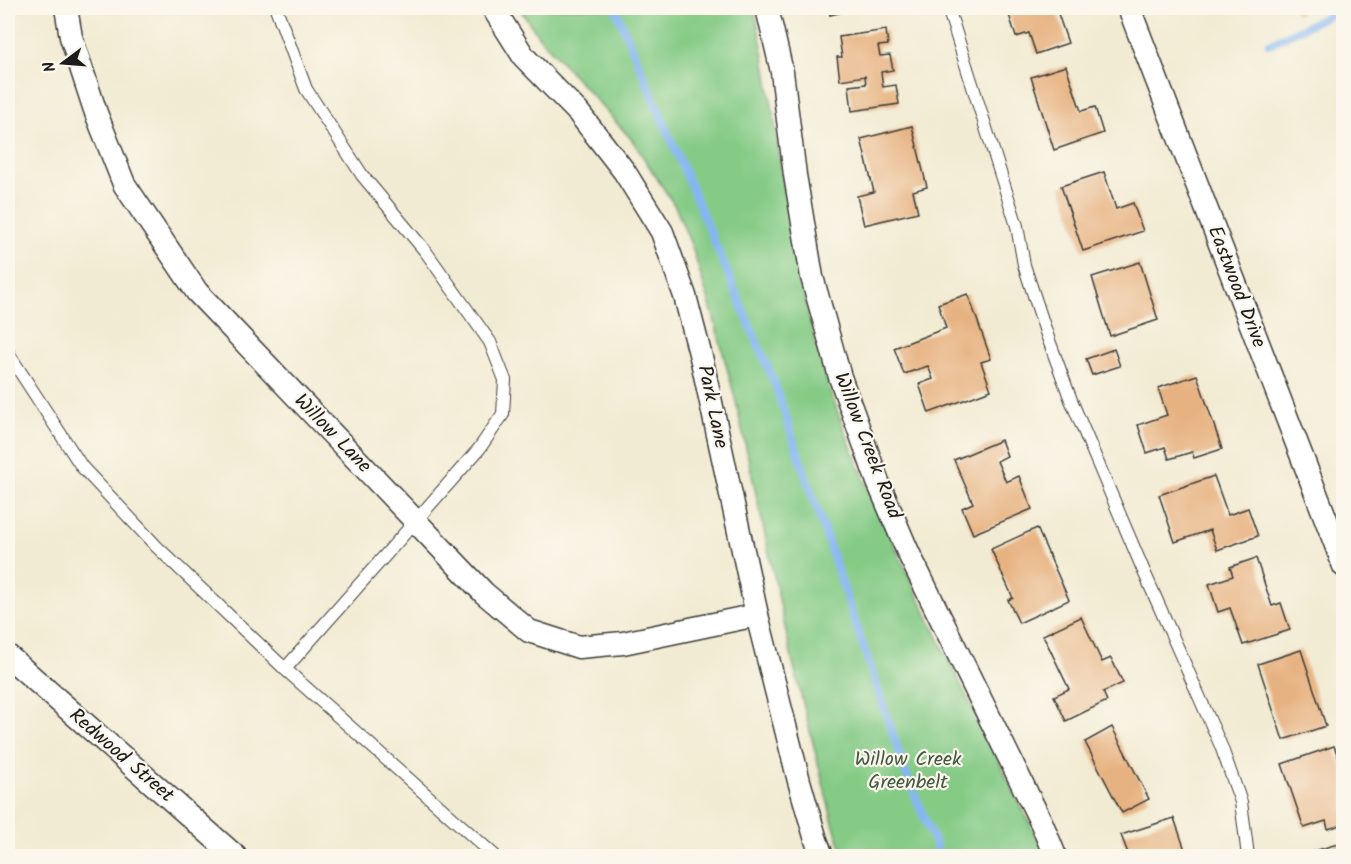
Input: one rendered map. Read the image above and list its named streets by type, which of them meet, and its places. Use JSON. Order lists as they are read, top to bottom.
{
  "streets": {
    "street": [
      "Eastwood Drive",
      "Park Lane",
      "Willow Lane",
      "Willow Creek Road",
      "Redwood Street"
    ]
  },
  "crossings": [
    ["Park Lane", "Willow Lane"]
  ],
  "parks": ["Willow Creek Greenbelt"],
  "north": "left"
}
